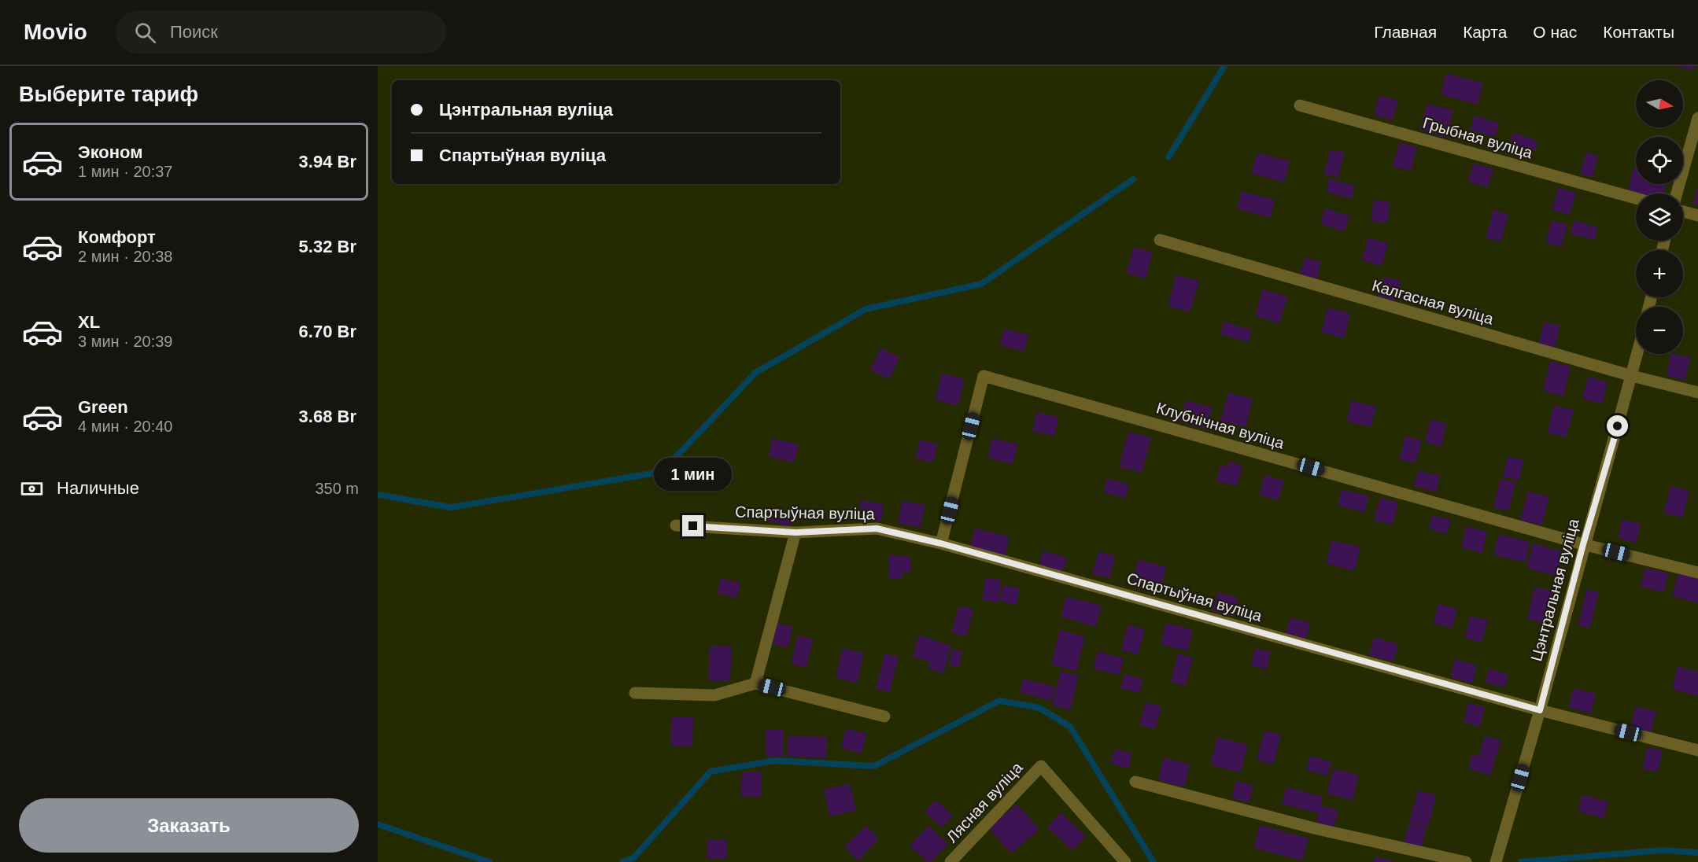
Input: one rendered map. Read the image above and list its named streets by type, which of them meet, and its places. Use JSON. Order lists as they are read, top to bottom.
{
  "streets": {
    "street": [
      "Грыбная вуліца",
      "Калгасная вуліца",
      "Клубнічная вуліца",
      "Спартыўная вуліца",
      "Цэнтральная вуліца",
      "Лясная вуліца"
    ]
  },
  "crossings": [
    ["Калгасная вуліца", "Цэнтральная вуліца"],
    ["Клубнічная вуліца", "Спартыўная вуліца"],
    ["Клубнічная вуліца", "Цэнтральная вуліца"],
    ["Спартыўная вуліца", "Цэнтральная вуліца"]
  ],
  "north": "right",
  "page": {
    "header": "Movio",
    "search": "Поиск",
    "nav": [
      "Главная",
      "Карта",
      "О нас",
      "Контакты"
    ],
    "heading": "Выберите тариф",
    "map_buttons": ["+", "−"],
    "banner": ["Цэнтральная вуліца", "Спартыўная вуліца"],
    "list": [
      {
        "name": "Эконом",
        "note": "1 мин · 20:37",
        "value": "3.94 Br"
      },
      {
        "name": "Комфорт",
        "note": "2 мин · 20:38",
        "value": "5.32 Br"
      },
      {
        "name": "XL",
        "note": "3 мин · 20:39",
        "value": "6.70 Br"
      },
      {
        "name": "Green",
        "note": "4 мин · 20:40",
        "value": "3.68 Br"
      }
    ],
    "bubble": "1 мин",
    "pay": ["Наличные", "350 m"],
    "buttons": "Заказать"
  }
}
